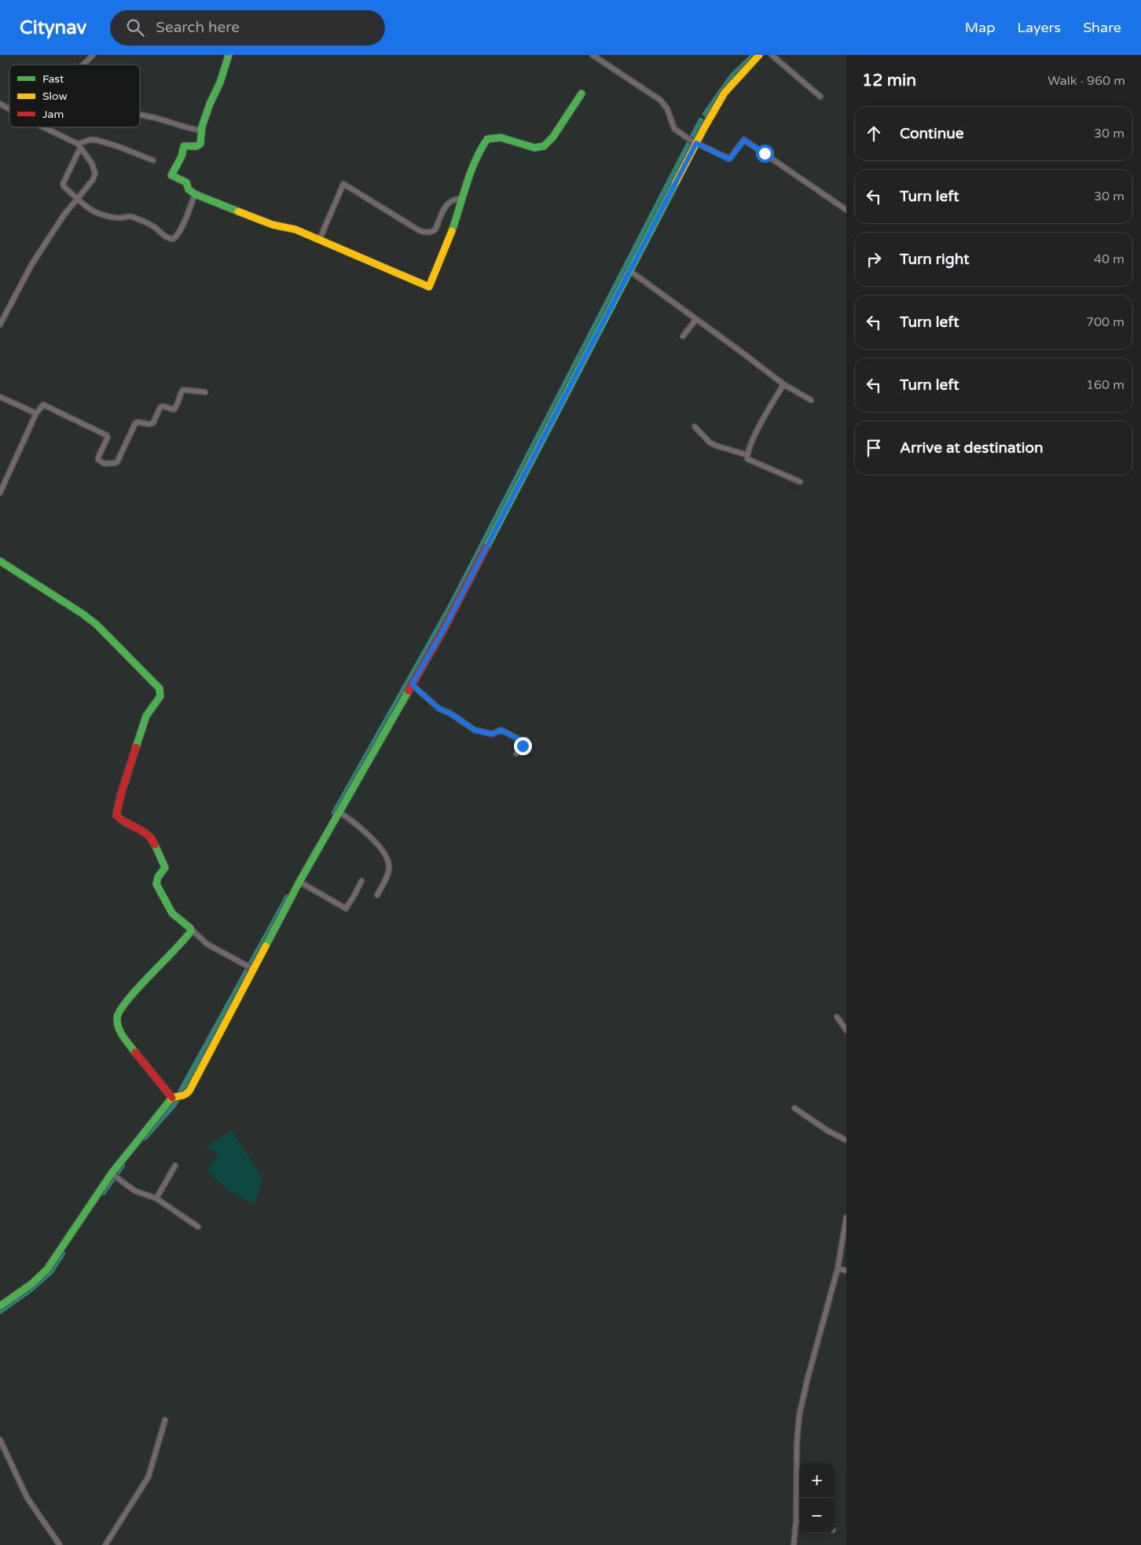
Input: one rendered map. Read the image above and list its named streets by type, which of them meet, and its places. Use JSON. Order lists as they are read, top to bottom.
{
  "legend": ["Fast", "Slow", "Jam"],
  "page": {
    "header": "Citynav",
    "search": "Search here",
    "nav": ["Map", "Layers", "Share"],
    "heading": ["12 min", "Walk · 960 m"],
    "list": [
      ["Continue", "30 m"],
      ["Turn left", "30 m"],
      ["Turn right", "40 m"],
      ["Turn left", "700 m"],
      ["Turn left", "160 m"],
      "Arrive at destination"
    ],
    "map_buttons": ["+", "−"]
  }
}
